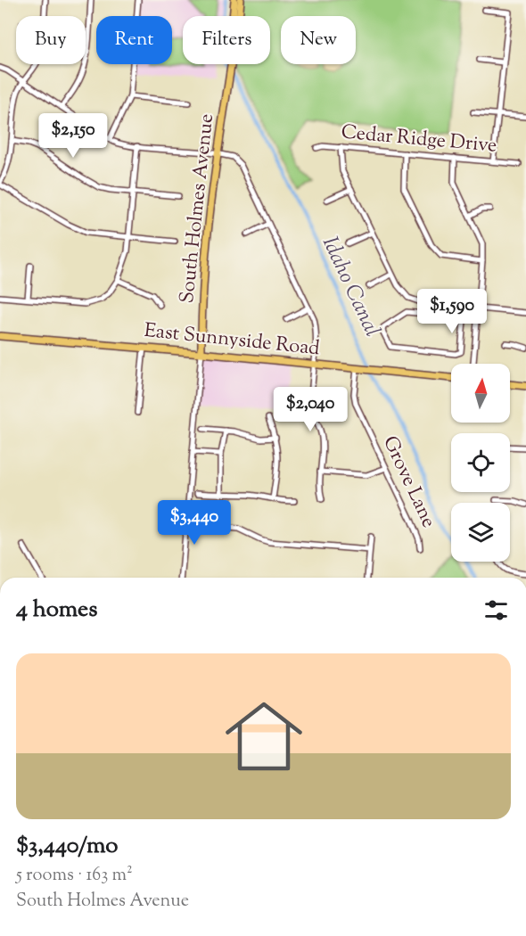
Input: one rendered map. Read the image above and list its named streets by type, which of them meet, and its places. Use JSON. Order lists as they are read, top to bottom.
{
  "streets": {
    "main road": ["South Holmes Avenue", "East Sunnyside Road"],
    "street": ["Cedar Ridge Drive", "Grove Lane"]
  },
  "crossings": [
    ["South Holmes Avenue", "East Sunnyside Road"],
    ["East Sunnyside Road", "Grove Lane"]
  ],
  "water": ["Idaho Canal"],
  "north": "top",
  "page": {
    "chip": [
      "Buy",
      "Rent",
      "Filters",
      "New"
    ],
    "price": [
      "$2,150",
      "$1,590",
      "$2,040",
      "$3,440"
    ],
    "heading": "4 homes",
    "list": [
      {
        "name": "$3,440/mo",
        "note": "5 rooms · 163 m² · South Holmes Avenue"
      }
    ]
  }
}
